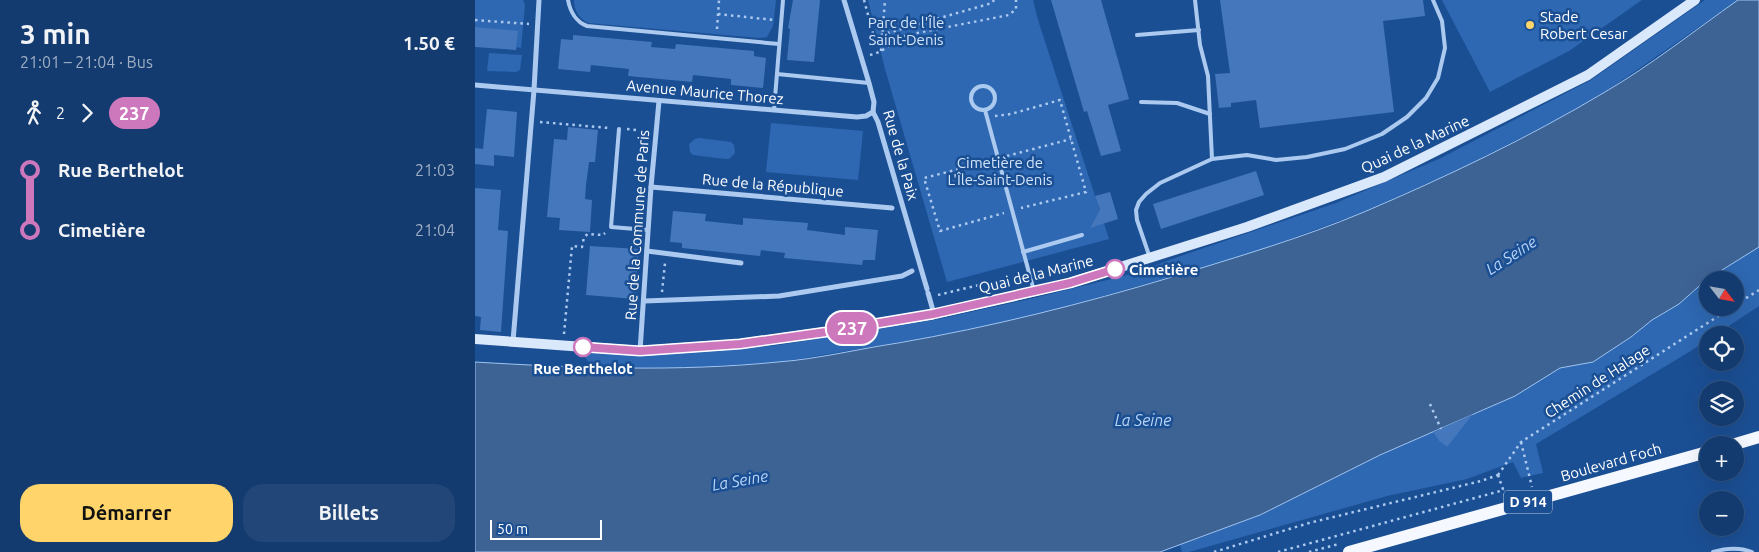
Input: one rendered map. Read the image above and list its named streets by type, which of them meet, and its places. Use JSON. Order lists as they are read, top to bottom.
{
  "streets": {
    "main road": ["Boulevard Foch", "D 914"],
    "street": [
      "Avenue Maurice Thorez",
      "Quai de la Marine",
      "Rue de la Paix",
      "Rue de la République",
      "Rue de la Commune de Paris"
    ],
    "path": ["Chemin de Halage"]
  },
  "crossings": [
    ["Avenue Maurice Thorez", "Rue de la Paix"],
    ["Avenue Maurice Thorez", "Rue de la Commune de Paris"],
    ["Quai de la Marine", "Rue de la Paix"],
    ["Quai de la Marine", "Rue de la Commune de Paris"],
    ["Rue de la République", "Rue de la Commune de Paris"]
  ],
  "water": ["La Seine"],
  "parks": ["Parc de l'Île Saint-Denis", "Cimetière de L'Île-Saint-Denis"],
  "places": ["Stade Robert Cesar", "Cimetière", "Rue Berthelot"],
  "lines": ["bus line 237"],
  "scale_bar": "50 m",
  "north": "bottom right",
  "page": {
    "heading": ["3 min", "21:01 – 21:04 · Bus", "1.50 €"],
    "on_map": "237",
    "legs": ["2", "237"],
    "list": [
      {
        "name": "Rue Berthelot",
        "value": "21:03"
      },
      {
        "name": "Cimetière",
        "value": "21:04"
      }
    ],
    "map_buttons": ["+", "−"],
    "buttons": ["Démarrer", "Billets"],
    "scale": "50 m"
  }
}
